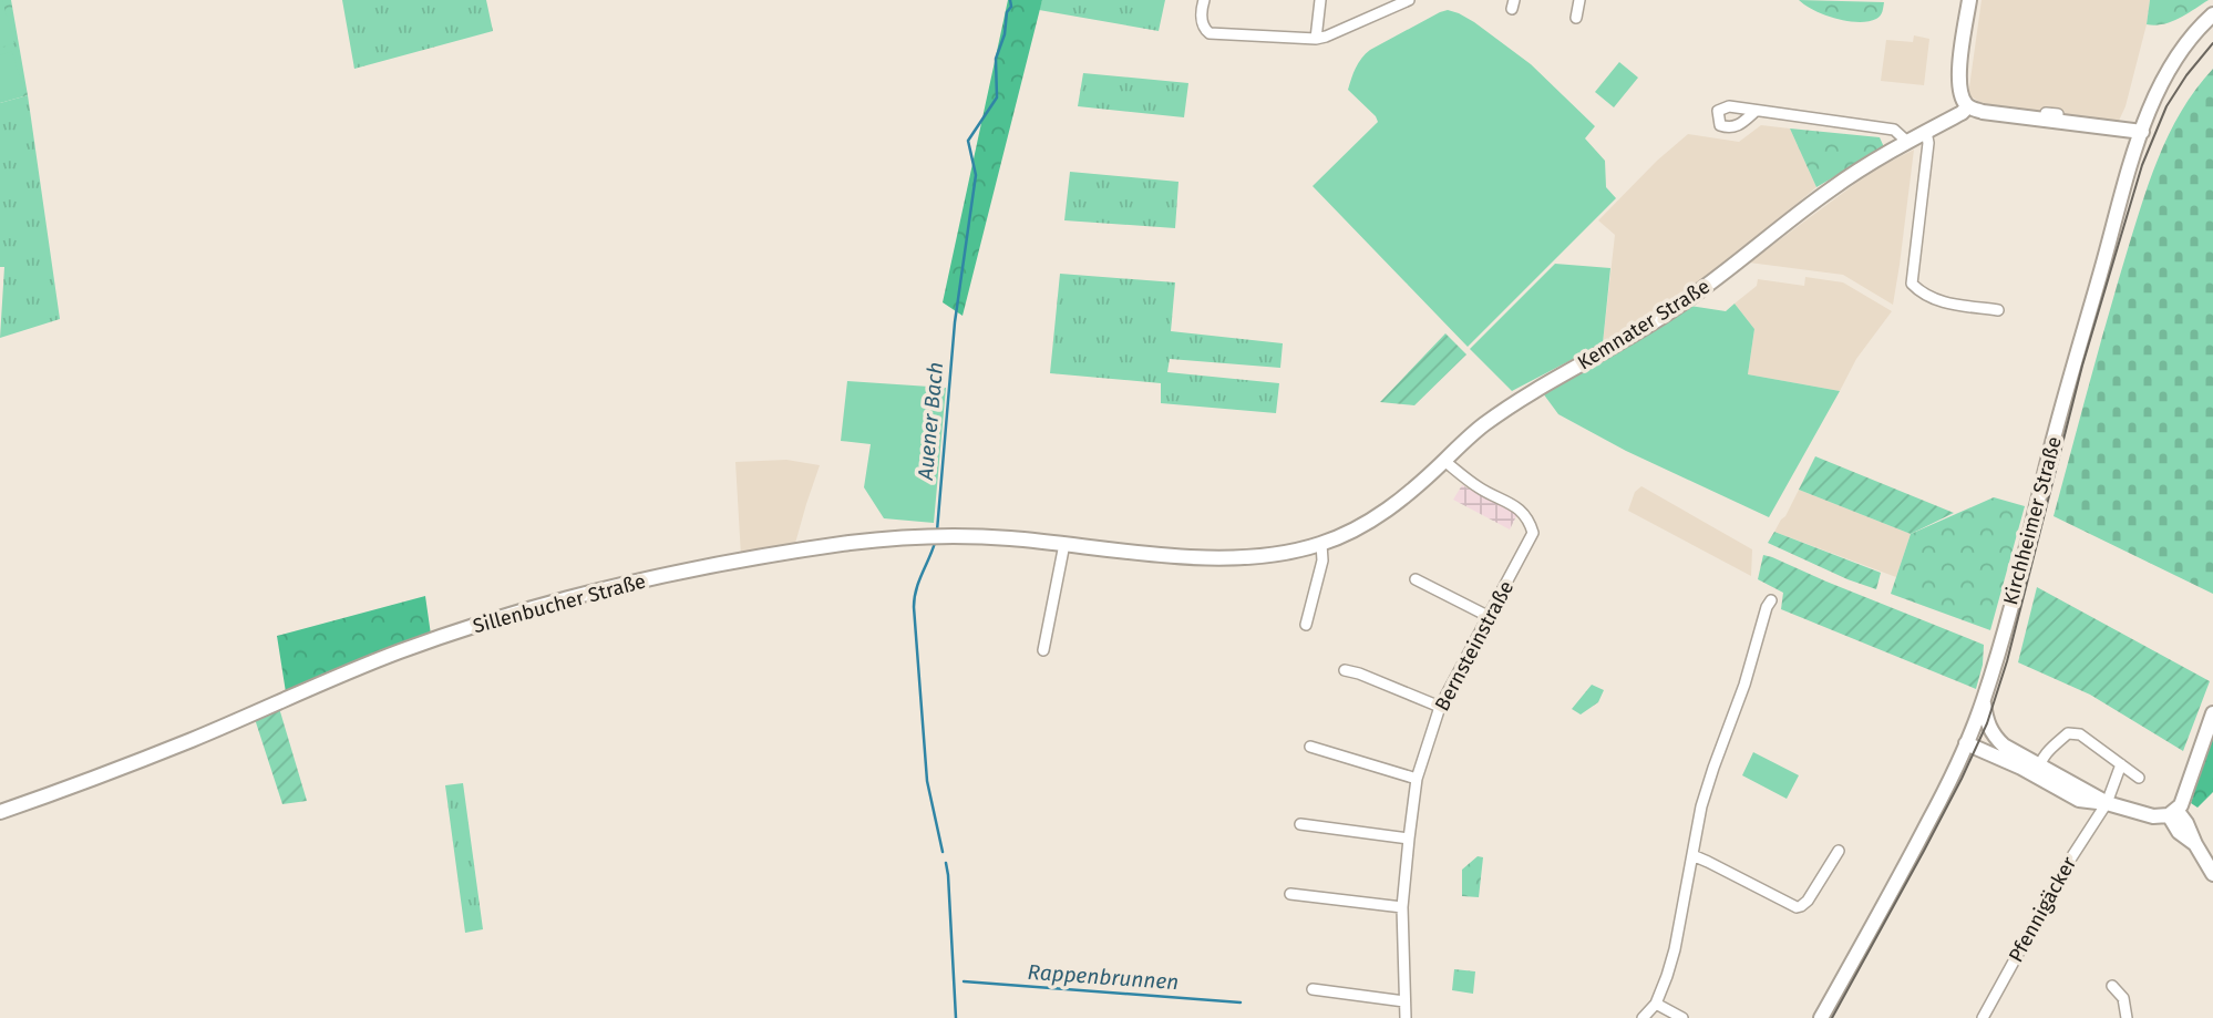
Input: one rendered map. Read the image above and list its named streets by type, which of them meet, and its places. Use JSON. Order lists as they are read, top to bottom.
{
  "streets": {
    "street": [
      "Kemnater Straße",
      "Kirchheimer Straße",
      "Sillenbucher Straße",
      "Bernsteinstraße",
      "Pfennigäcker"
    ]
  },
  "crossings": [
    ["Kemnater Straße", "Sillenbucher Straße"],
    ["Kemnater Straße", "Bernsteinstraße"]
  ],
  "water": ["Auener Bach", "Rappenbrunnen"]
}
